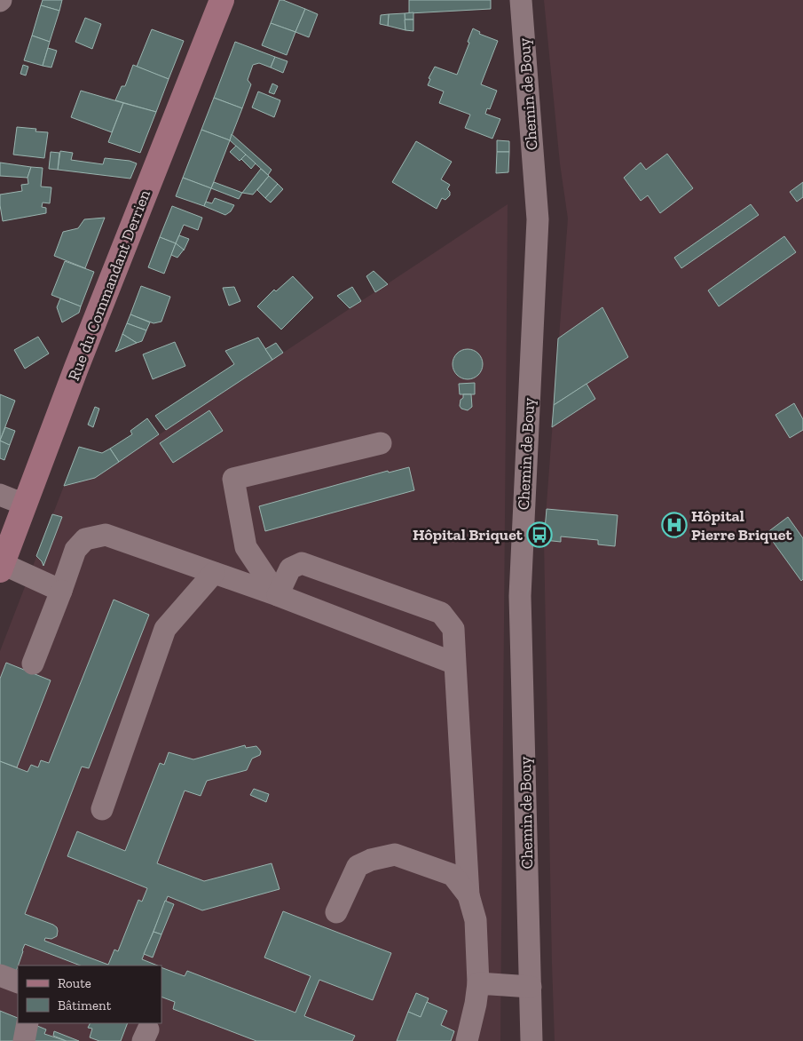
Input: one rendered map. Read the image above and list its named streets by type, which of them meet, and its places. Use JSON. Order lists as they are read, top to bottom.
{
  "streets": {
    "main road": ["Rue du Commandant Derrien"],
    "street": ["Chemin de Bouy"]
  },
  "places": {
    "hospital": ["Hôpital Pierre Briquet"],
    "bus stop": ["Hôpital Briquet"]
  },
  "legend": ["Route", "Bâtiment"]
}
